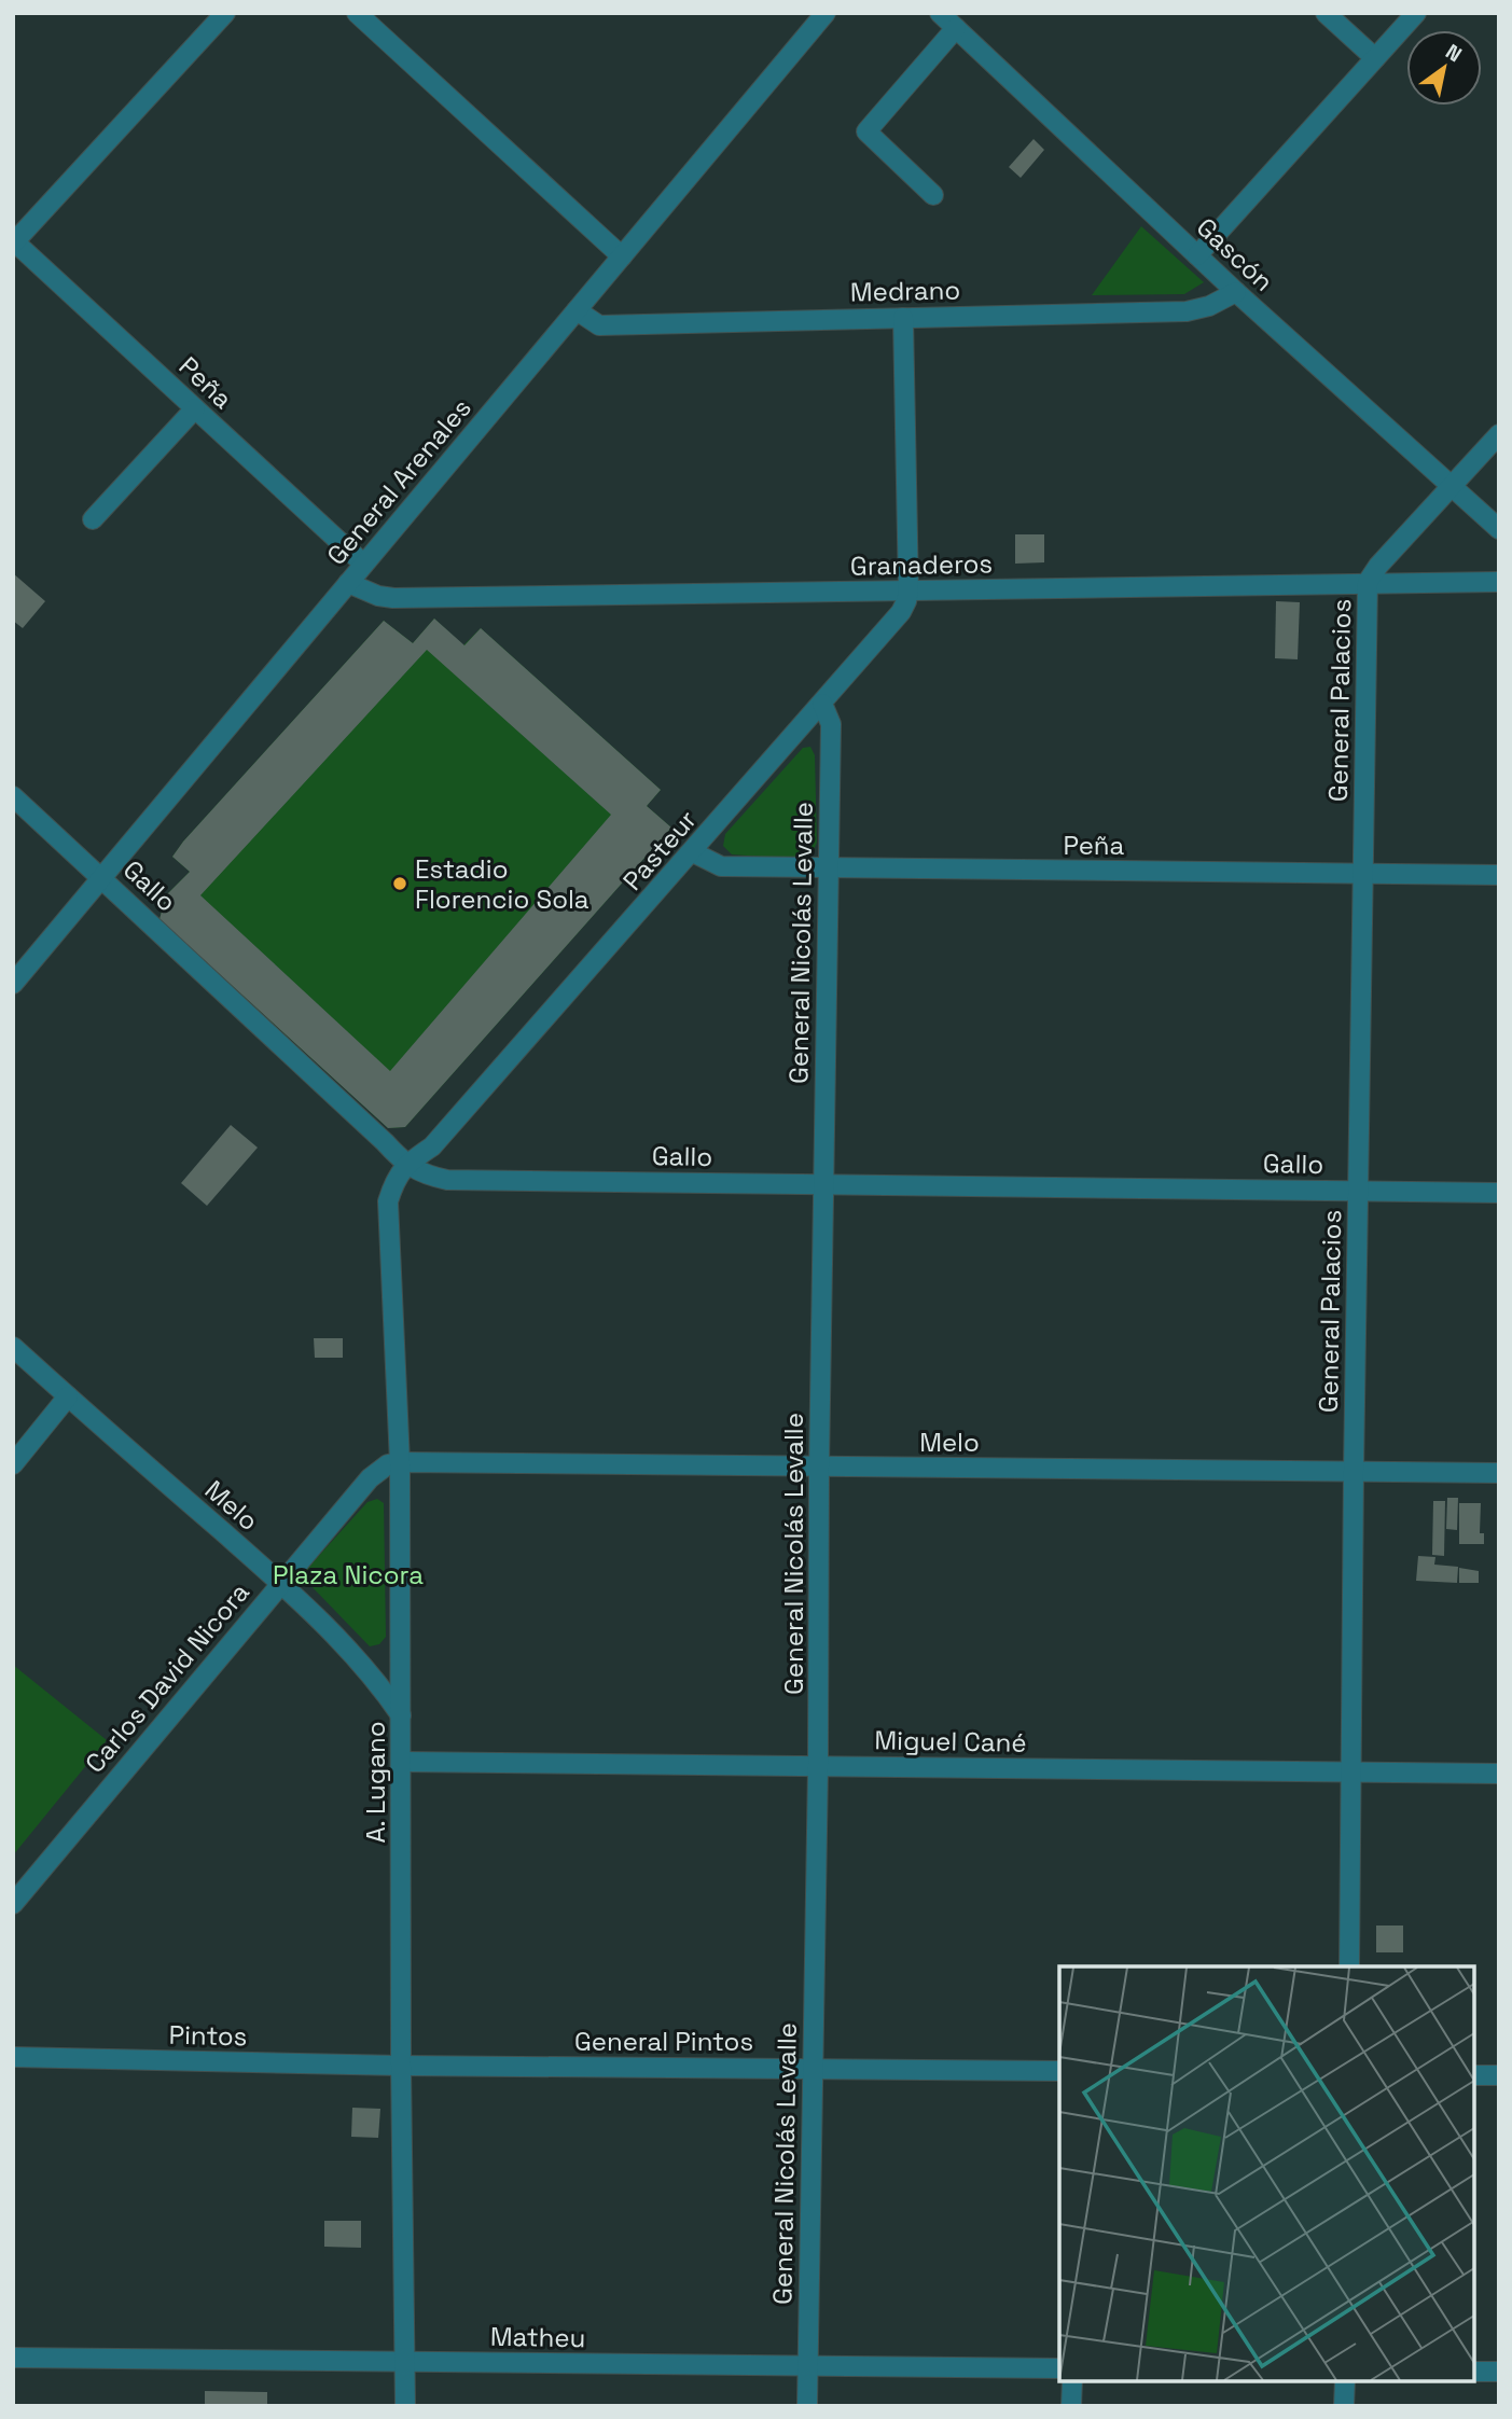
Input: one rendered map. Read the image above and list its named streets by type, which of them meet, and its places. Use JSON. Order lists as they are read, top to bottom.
{
  "streets": {
    "street": [
      "Gascón",
      "Medrano",
      "Peña",
      "General Arenales",
      "Granaderos",
      "General Palacios",
      "Pasteur",
      "Gallo",
      "General Nicolás Levalle",
      "Melo",
      "Carlos David Nicora",
      "Miguel Cané",
      "A. Lugano",
      "Pintos",
      "General Pintos",
      "Matheu"
    ]
  },
  "crossings": [
    ["Gascón", "Medrano"],
    ["Gascón", "General Palacios"],
    ["Medrano", "General Arenales"],
    ["Peña", "General Arenales"],
    ["Peña", "General Palacios"],
    ["Peña", "Pasteur"],
    ["Peña", "General Nicolás Levalle"],
    ["General Arenales", "Granaderos"],
    ["General Arenales", "Gallo"],
    ["Granaderos", "General Palacios"],
    ["Granaderos", "Pasteur"],
    ["General Palacios", "Gallo"],
    ["General Palacios", "Melo"],
    ["General Palacios", "Miguel Cané"],
    ["Pasteur", "Gallo"],
    ["Pasteur", "General Nicolás Levalle"],
    ["Pasteur", "A. Lugano"],
    ["Gallo", "General Nicolás Levalle"],
    ["Gallo", "A. Lugano"],
    ["General Nicolás Levalle", "Melo"],
    ["General Nicolás Levalle", "Miguel Cané"],
    ["General Nicolás Levalle", "General Pintos"],
    ["General Nicolás Levalle", "Matheu"],
    ["Melo", "Carlos David Nicora"],
    ["Melo", "A. Lugano"],
    ["Carlos David Nicora", "A. Lugano"],
    ["Miguel Cané", "A. Lugano"],
    ["A. Lugano", "Pintos"],
    ["A. Lugano", "General Pintos"],
    ["A. Lugano", "Matheu"],
    ["Pintos", "General Pintos"]
  ],
  "parks": ["Plaza Nicora"],
  "places": ["Estadio Florencio Sola"],
  "north": "top right"
}
